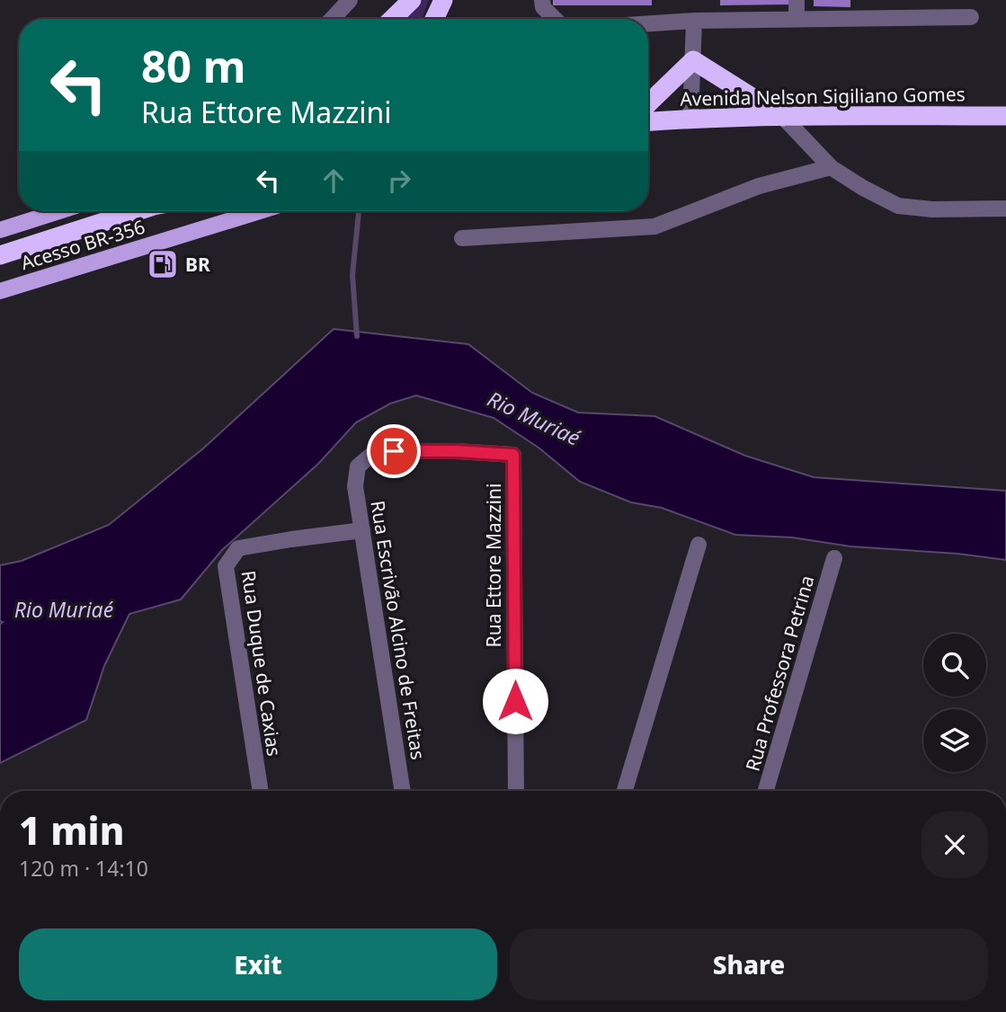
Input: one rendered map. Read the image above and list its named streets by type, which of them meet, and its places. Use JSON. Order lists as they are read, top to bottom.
{
  "streets": {
    "highway": ["Avenida Nelson Sigiliano Gomes"],
    "main road": ["Acesso BR-356"],
    "street": [
      "Rua Ettore Mazzini",
      "Rua Escrivão Alcino de Freitas",
      "Rua Duque de Caxias",
      "Rua Professora Petrina"
    ]
  },
  "crossings": [
    ["Rua Ettore Mazzini", "Rua Escrivão Alcino de Freitas"],
    ["Rua Escrivão Alcino de Freitas", "Rua Duque de Caxias"]
  ],
  "water": ["Rio Muriaé"],
  "places": {
    "fuel station": ["BR"]
  },
  "page": {
    "turn": ["80 m", "Rua Ettore Mazzini"],
    "heading": ["1 min", "120 m · 14:10"],
    "buttons": ["Exit", "Share"]
  }
}
